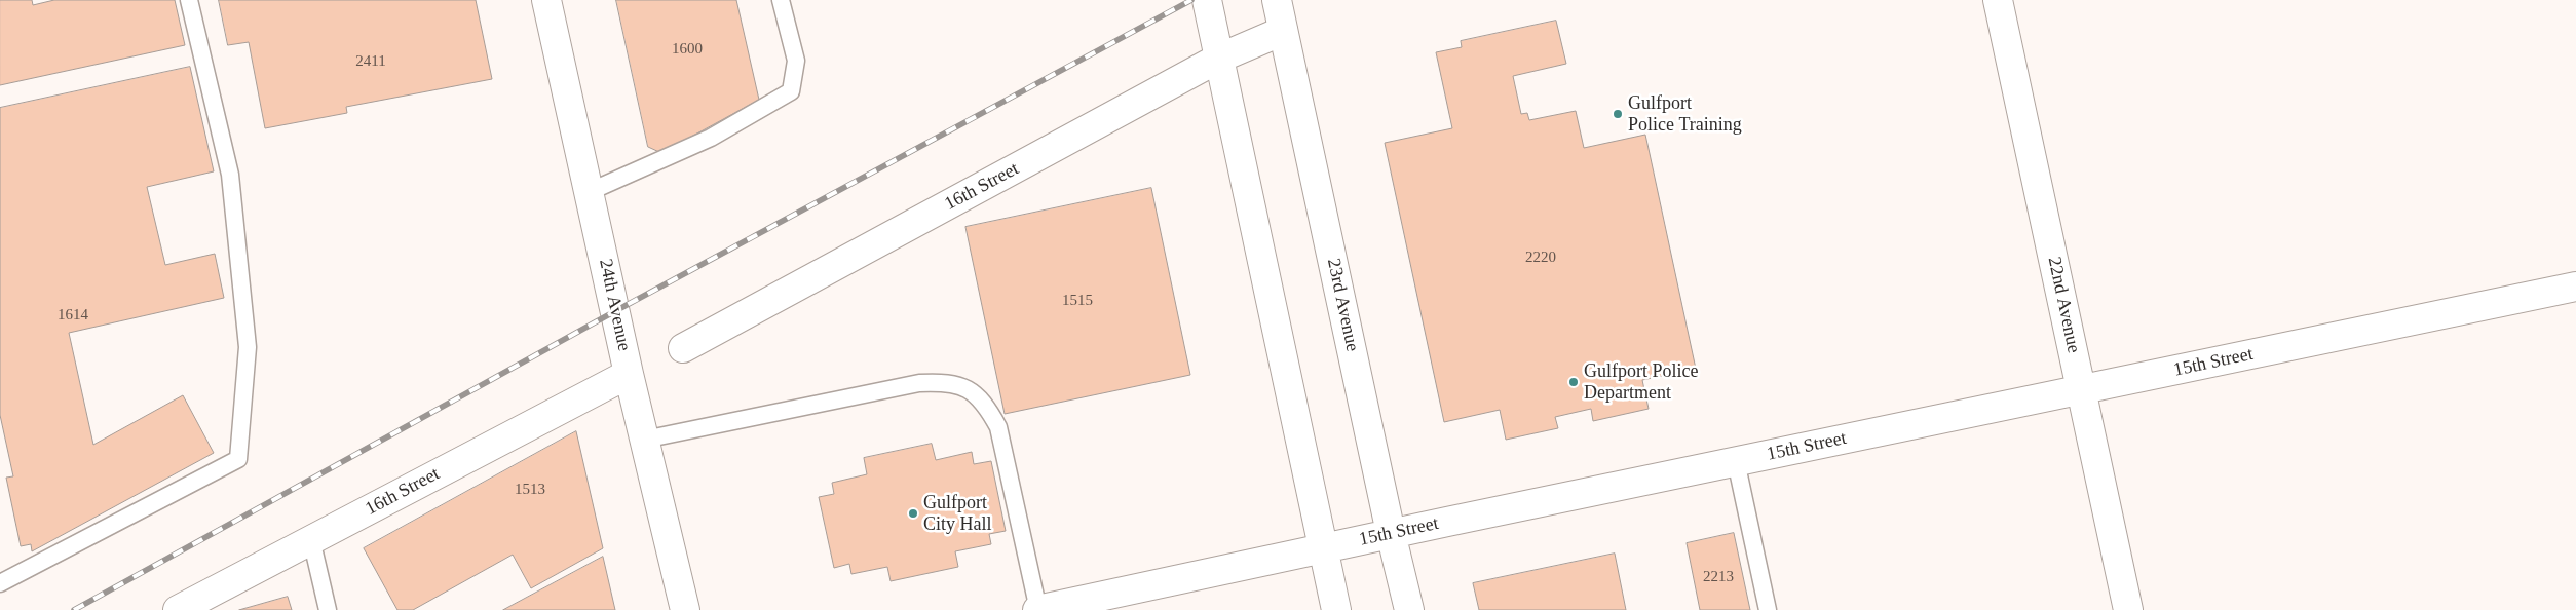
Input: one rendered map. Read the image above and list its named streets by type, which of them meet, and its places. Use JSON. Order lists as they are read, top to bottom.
{
  "streets": {
    "street": [
      "16th Street",
      "24th Avenue",
      "23rd Avenue",
      "22nd Avenue",
      "15th Street"
    ]
  },
  "crossings": [
    ["16th Street", "24th Avenue"],
    ["16th Street", "23rd Avenue"],
    ["23rd Avenue", "15th Street"],
    ["22nd Avenue", "15th Street"]
  ],
  "places": ["Gulfport Police Training", "Gulfport Police Department", "Gulfport City Hall"],
  "house_numbers": [
    "1600",
    "2411",
    "2220",
    "1515",
    "1614",
    "1513",
    "2213"
  ]
}
